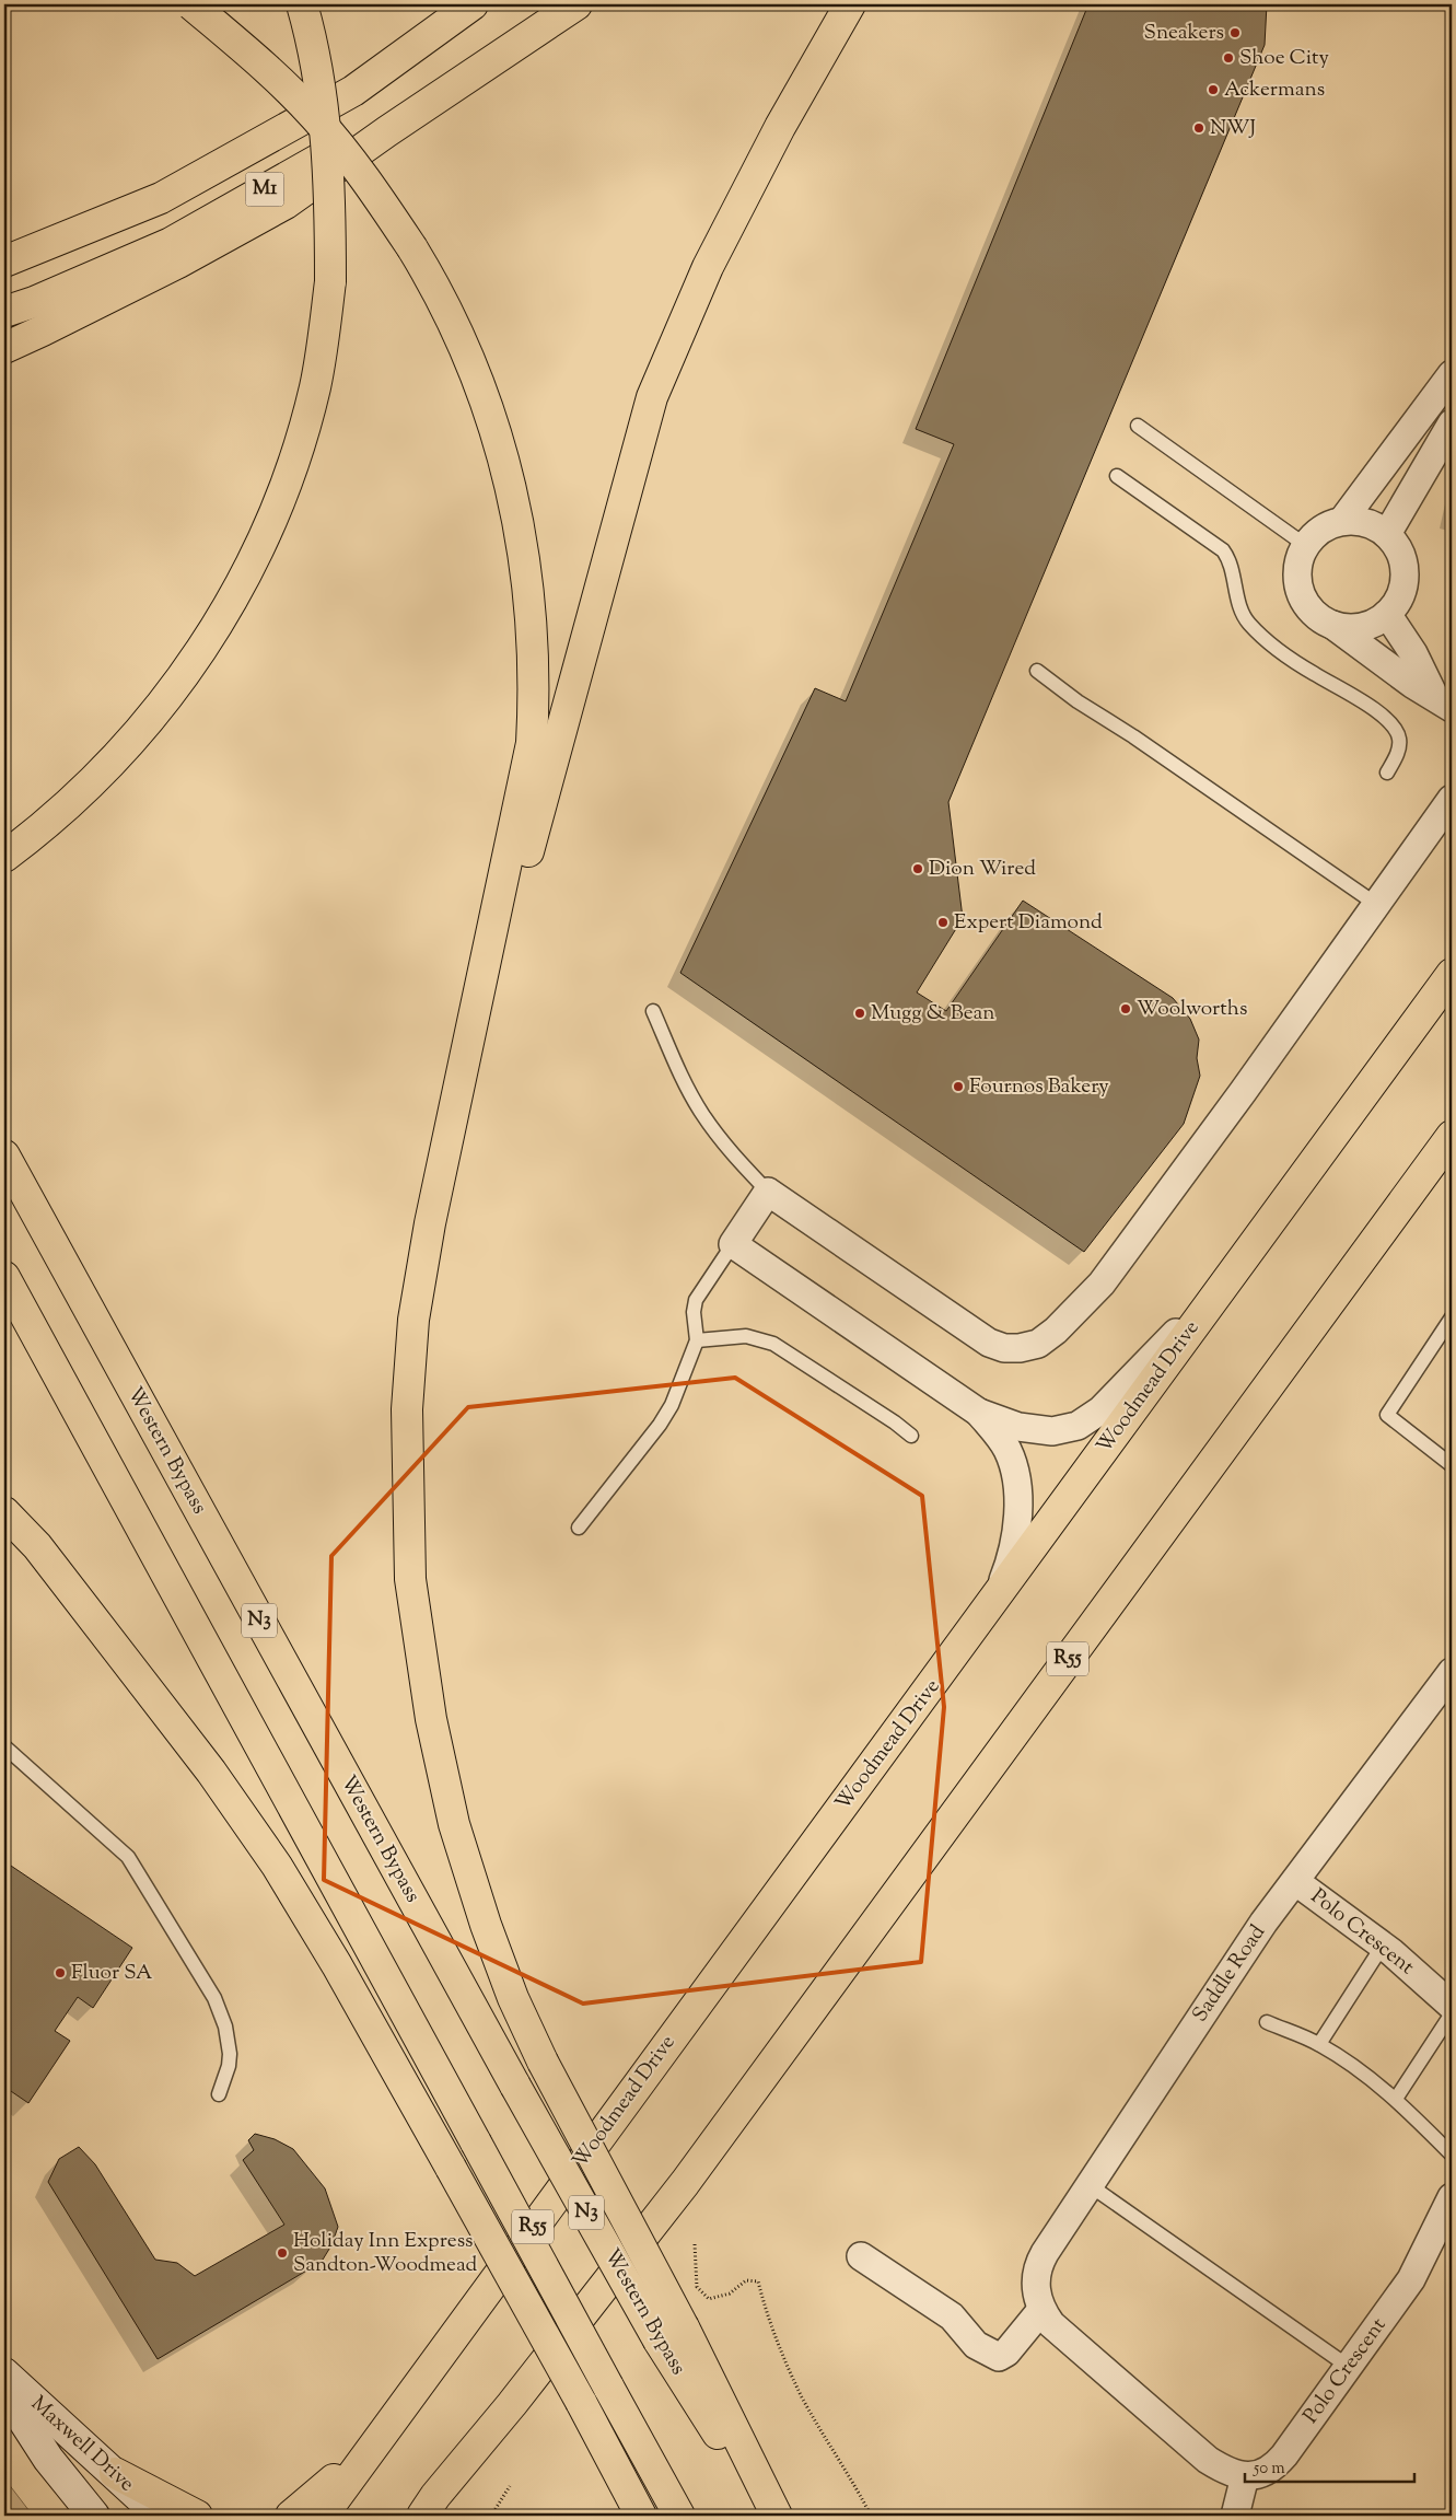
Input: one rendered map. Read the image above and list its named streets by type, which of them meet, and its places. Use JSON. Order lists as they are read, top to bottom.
{
  "streets": {
    "main road": [
      "M1",
      "Woodmead Drive",
      "Western Bypass",
      "N3",
      "R55",
      "Maxwell Drive"
    ],
    "street": ["Polo Crescent", "Saddle Road"]
  },
  "crossings": [
    ["Polo Crescent", "Saddle Road"]
  ],
  "places": [
    "Sneakers",
    "Shoe City",
    "Ackermans",
    "NWJ",
    "Dion Wired",
    "Expert Diamond",
    "Woolworths",
    "Mugg & Bean",
    "Fournos Bakery",
    "Fluor SA",
    "Holiday Inn Express Sandton-Woodmead"
  ],
  "scale_bar": "50 m"
}
